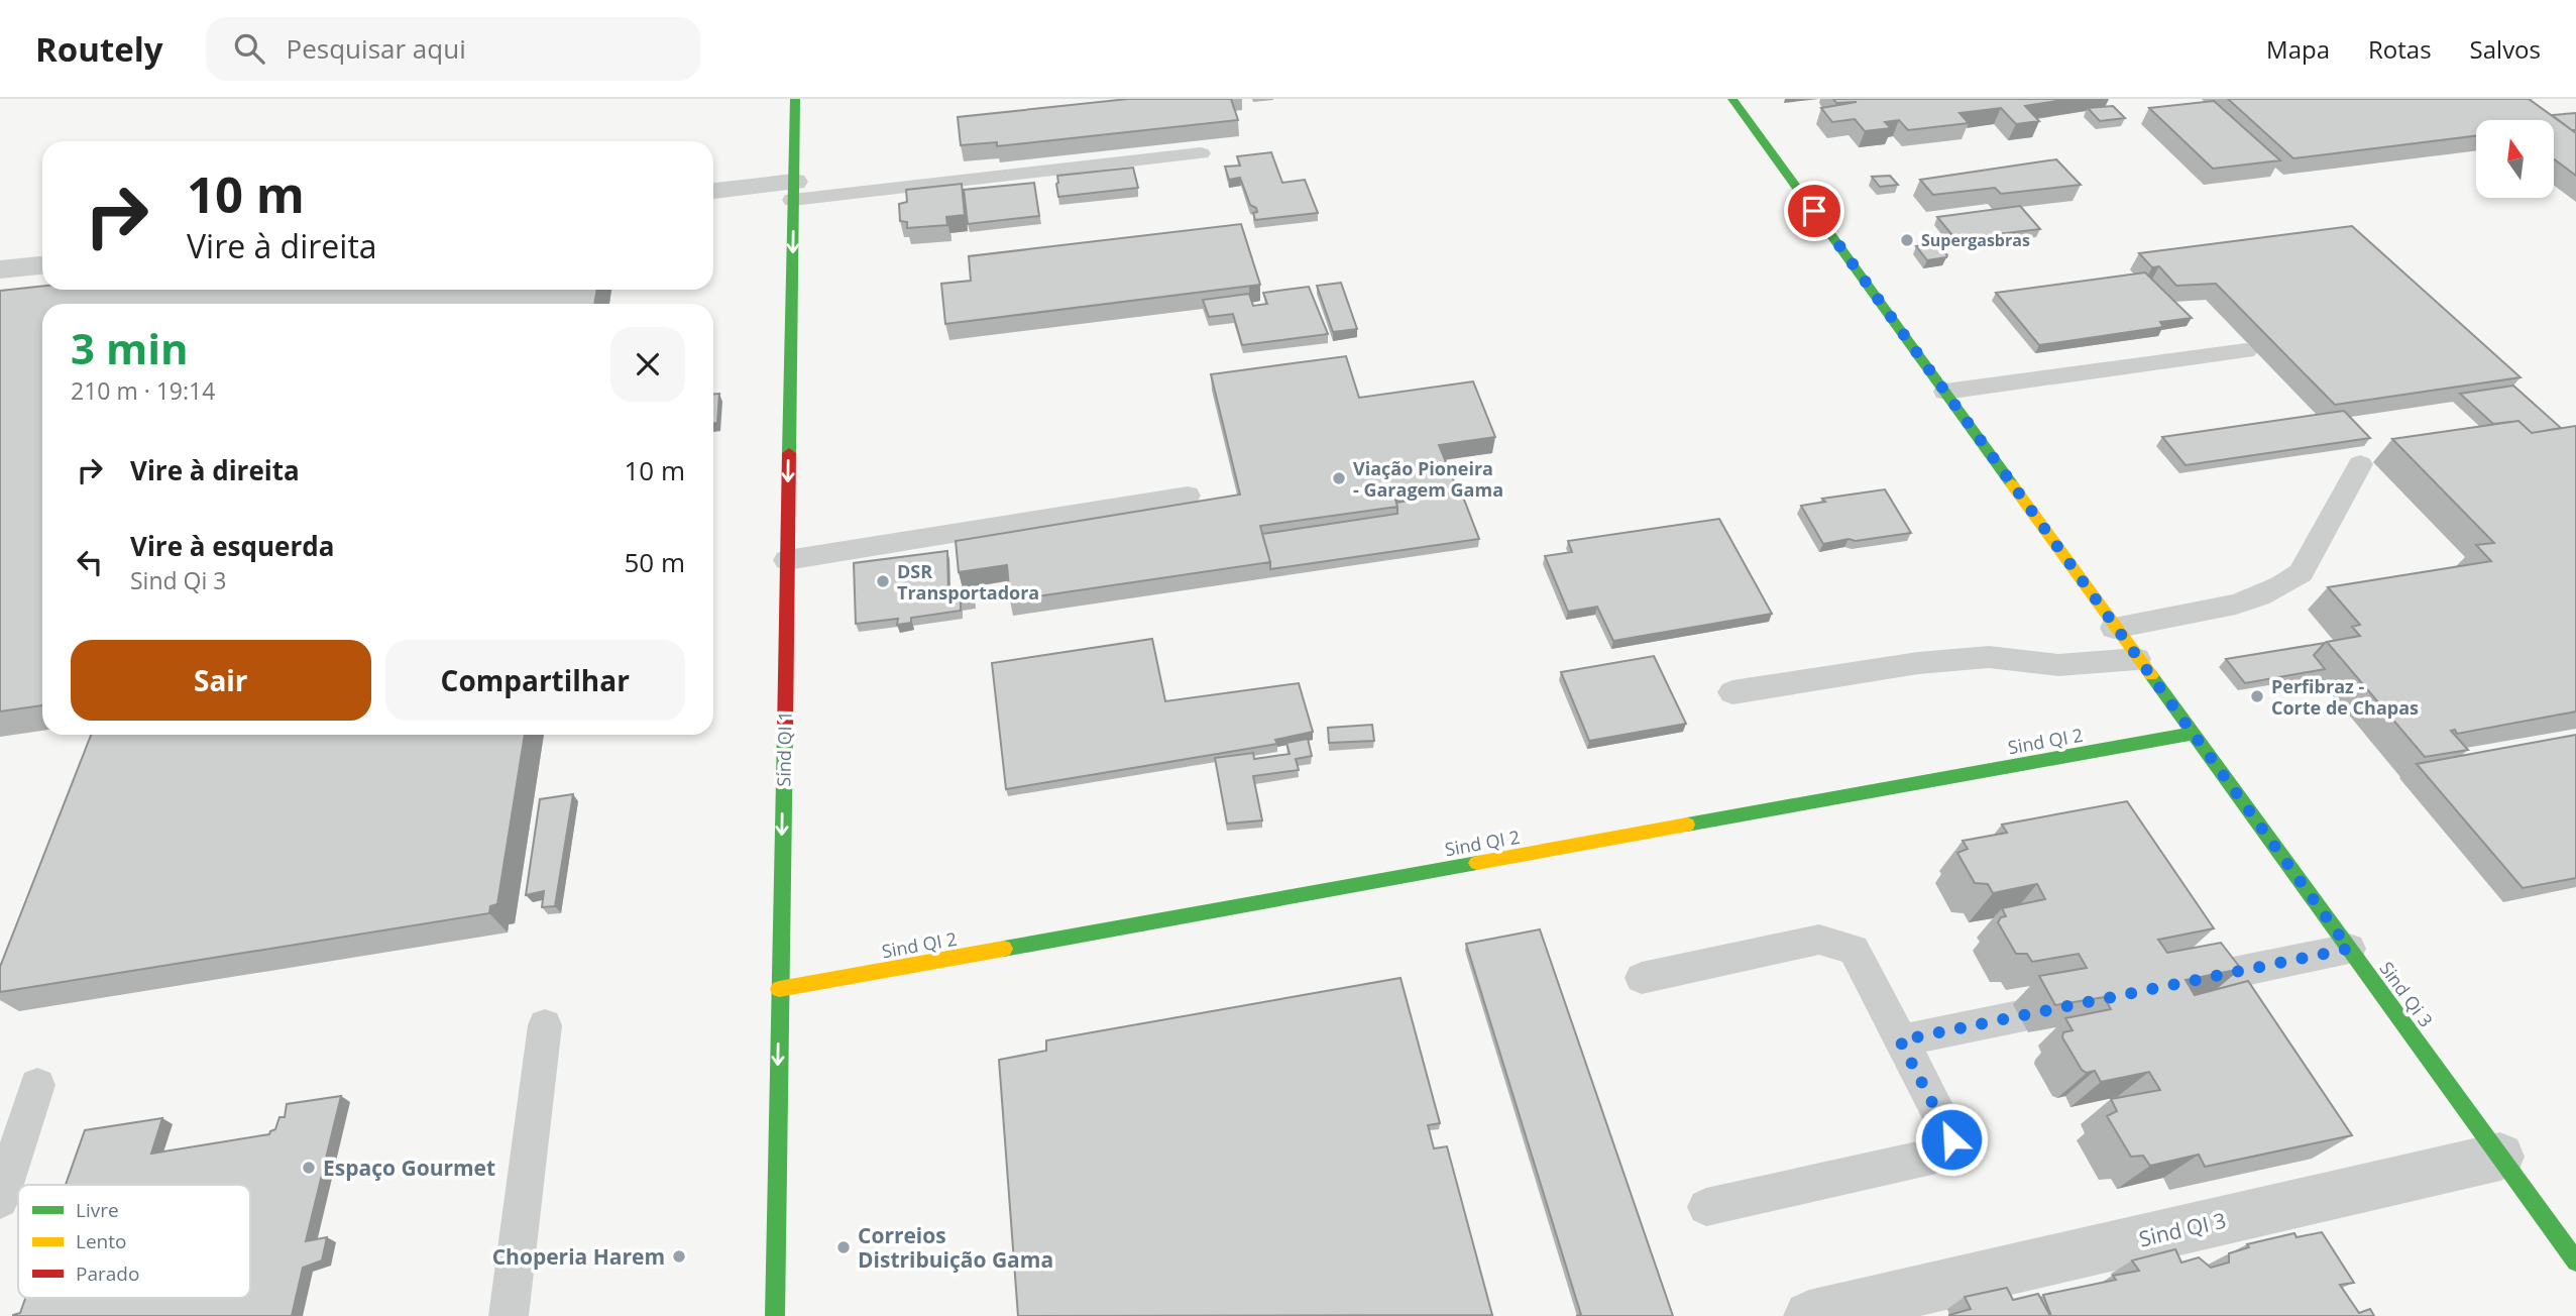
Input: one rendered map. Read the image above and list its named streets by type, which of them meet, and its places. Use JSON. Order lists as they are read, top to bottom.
{
  "streets": {
    "street": [
      "Sind QI 2",
      "Sind QI 1",
      "Sind Qi 3",
      "Sind QI 3"
    ]
  },
  "crossings": [
    ["Sind QI 2", "Sind QI 1"],
    ["Sind QI 2", "Sind Qi 3"],
    ["Sind Qi 3", "Sind QI 3"]
  ],
  "one_way": ["Sind QI 1"],
  "places": [
    "Supergasbras",
    "Viação Pioneira - Garagem Gama",
    "DSR Transportadora",
    "Perfibraz - Corte de Chapas",
    "Espaço Gourmet",
    "Correios Distribuição Gama",
    "Choperia Harem"
  ],
  "legend": ["Livre", "Lento", "Parado"],
  "north": "top",
  "page": {
    "header": "Routely",
    "search": "Pesquisar aqui",
    "nav": ["Mapa", "Rotas", "Salvos"],
    "turn": ["10 m", "Vire à direita"],
    "heading": ["3 min", "210 m · 19:14"],
    "list": [
      {
        "name": "Vire à direita",
        "value": "10 m"
      },
      {
        "name": "Vire à esquerda",
        "note": "Sind Qi 3",
        "value": "50 m"
      }
    ],
    "buttons": ["Sair", "Compartilhar"]
  }
}
